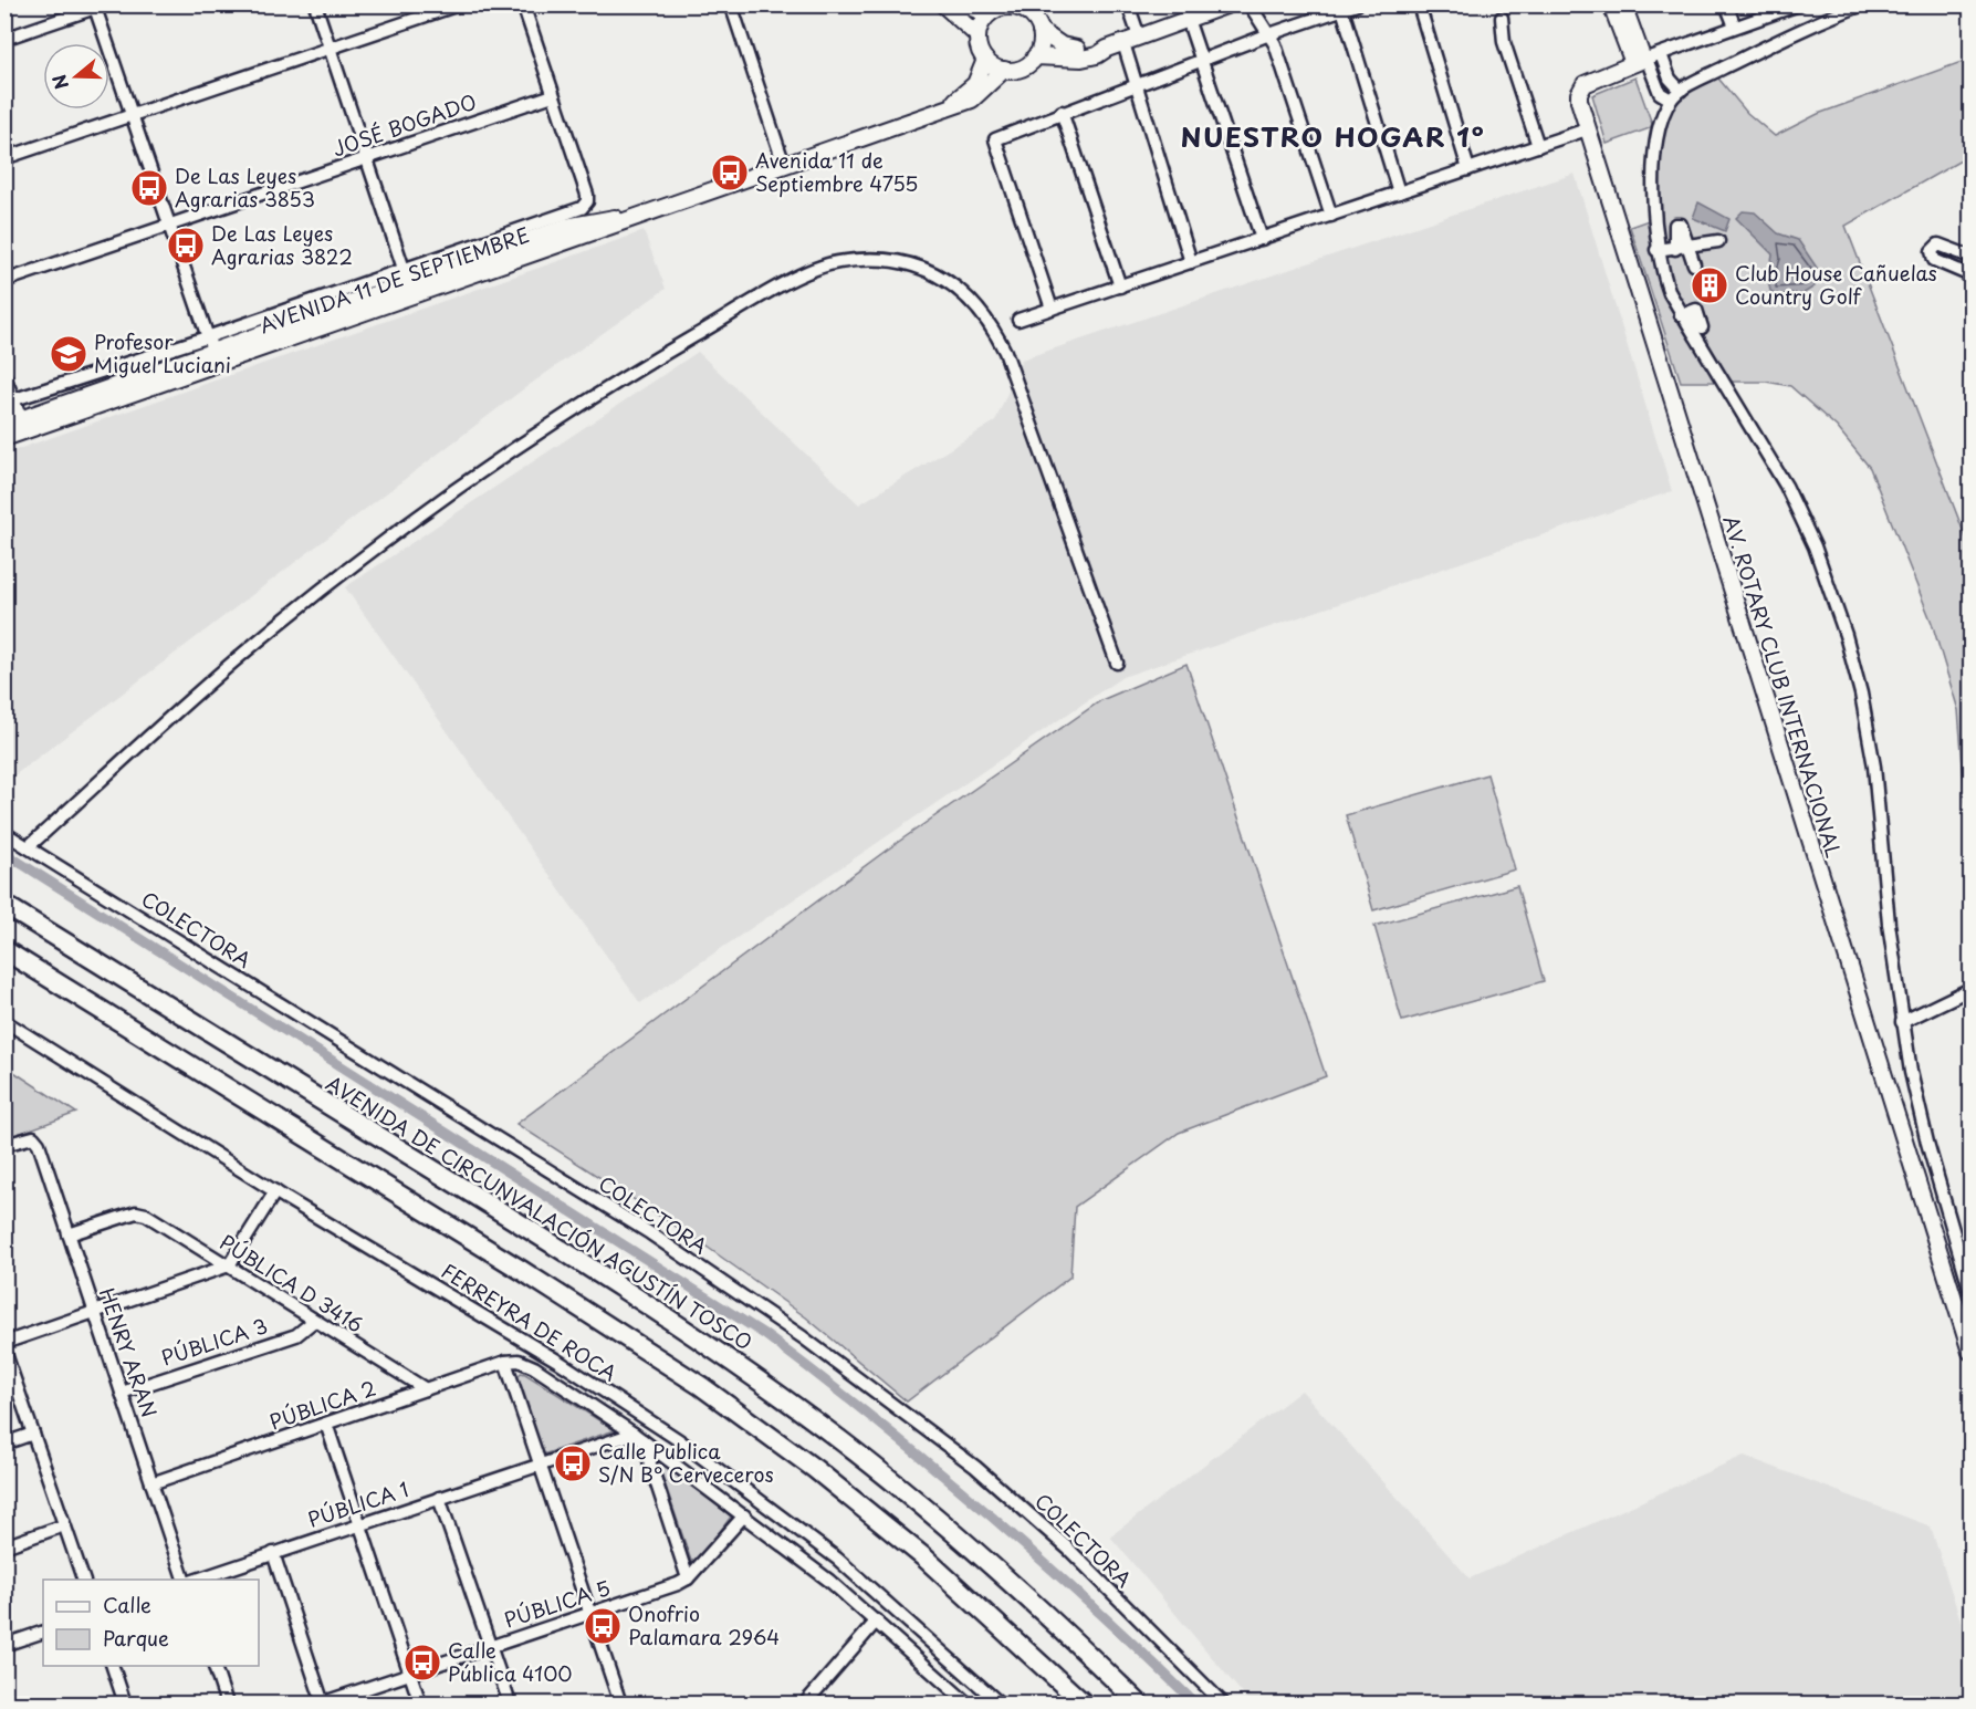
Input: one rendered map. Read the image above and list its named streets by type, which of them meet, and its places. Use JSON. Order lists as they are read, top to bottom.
{
  "streets": {
    "highway": ["AVENIDA DE CIRCUNVALACIÓN AGUSTÍN TOSCO"],
    "main road": ["AVENIDA 11 DE SEPTIEMBRE", "AV. ROTARY CLUB INTERNACIONAL"],
    "street": [
      "JOSÉ BOGADO",
      "COLECTORA",
      "PÚBLICA D 3416",
      "FERREYRA DE ROCA",
      "PÚBLICA 3",
      "HENRY ARAN",
      "PÚBLICA 2",
      "PÚBLICA 1",
      "PÚBLICA 5"
    ]
  },
  "crossings": [
    ["PÚBLICA D 3416", "PÚBLICA 3"],
    ["PÚBLICA D 3416", "HENRY ARAN"],
    ["PÚBLICA D 3416", "PÚBLICA 2"],
    ["PÚBLICA 3", "HENRY ARAN"],
    ["HENRY ARAN", "PÚBLICA 2"]
  ],
  "districts": ["NUESTRO HOGAR 1°"],
  "places": {
    "bus stop": [
      "Avenida 11 de Septiembre 4755",
      "De Las Leyes Agrarias 3853",
      "De Las Leyes Agrarias 3822",
      "Calle Publica S/N B° Cerveceros",
      "Onofrio Palamara 2964",
      "Calle Pública 4100"
    ],
    "building": ["Club House Cañuelas Country Golf"],
    "school or university": ["Profesor Miguel Luciani"]
  },
  "legend": ["Calle", "Parque"],
  "north": "left"
}
